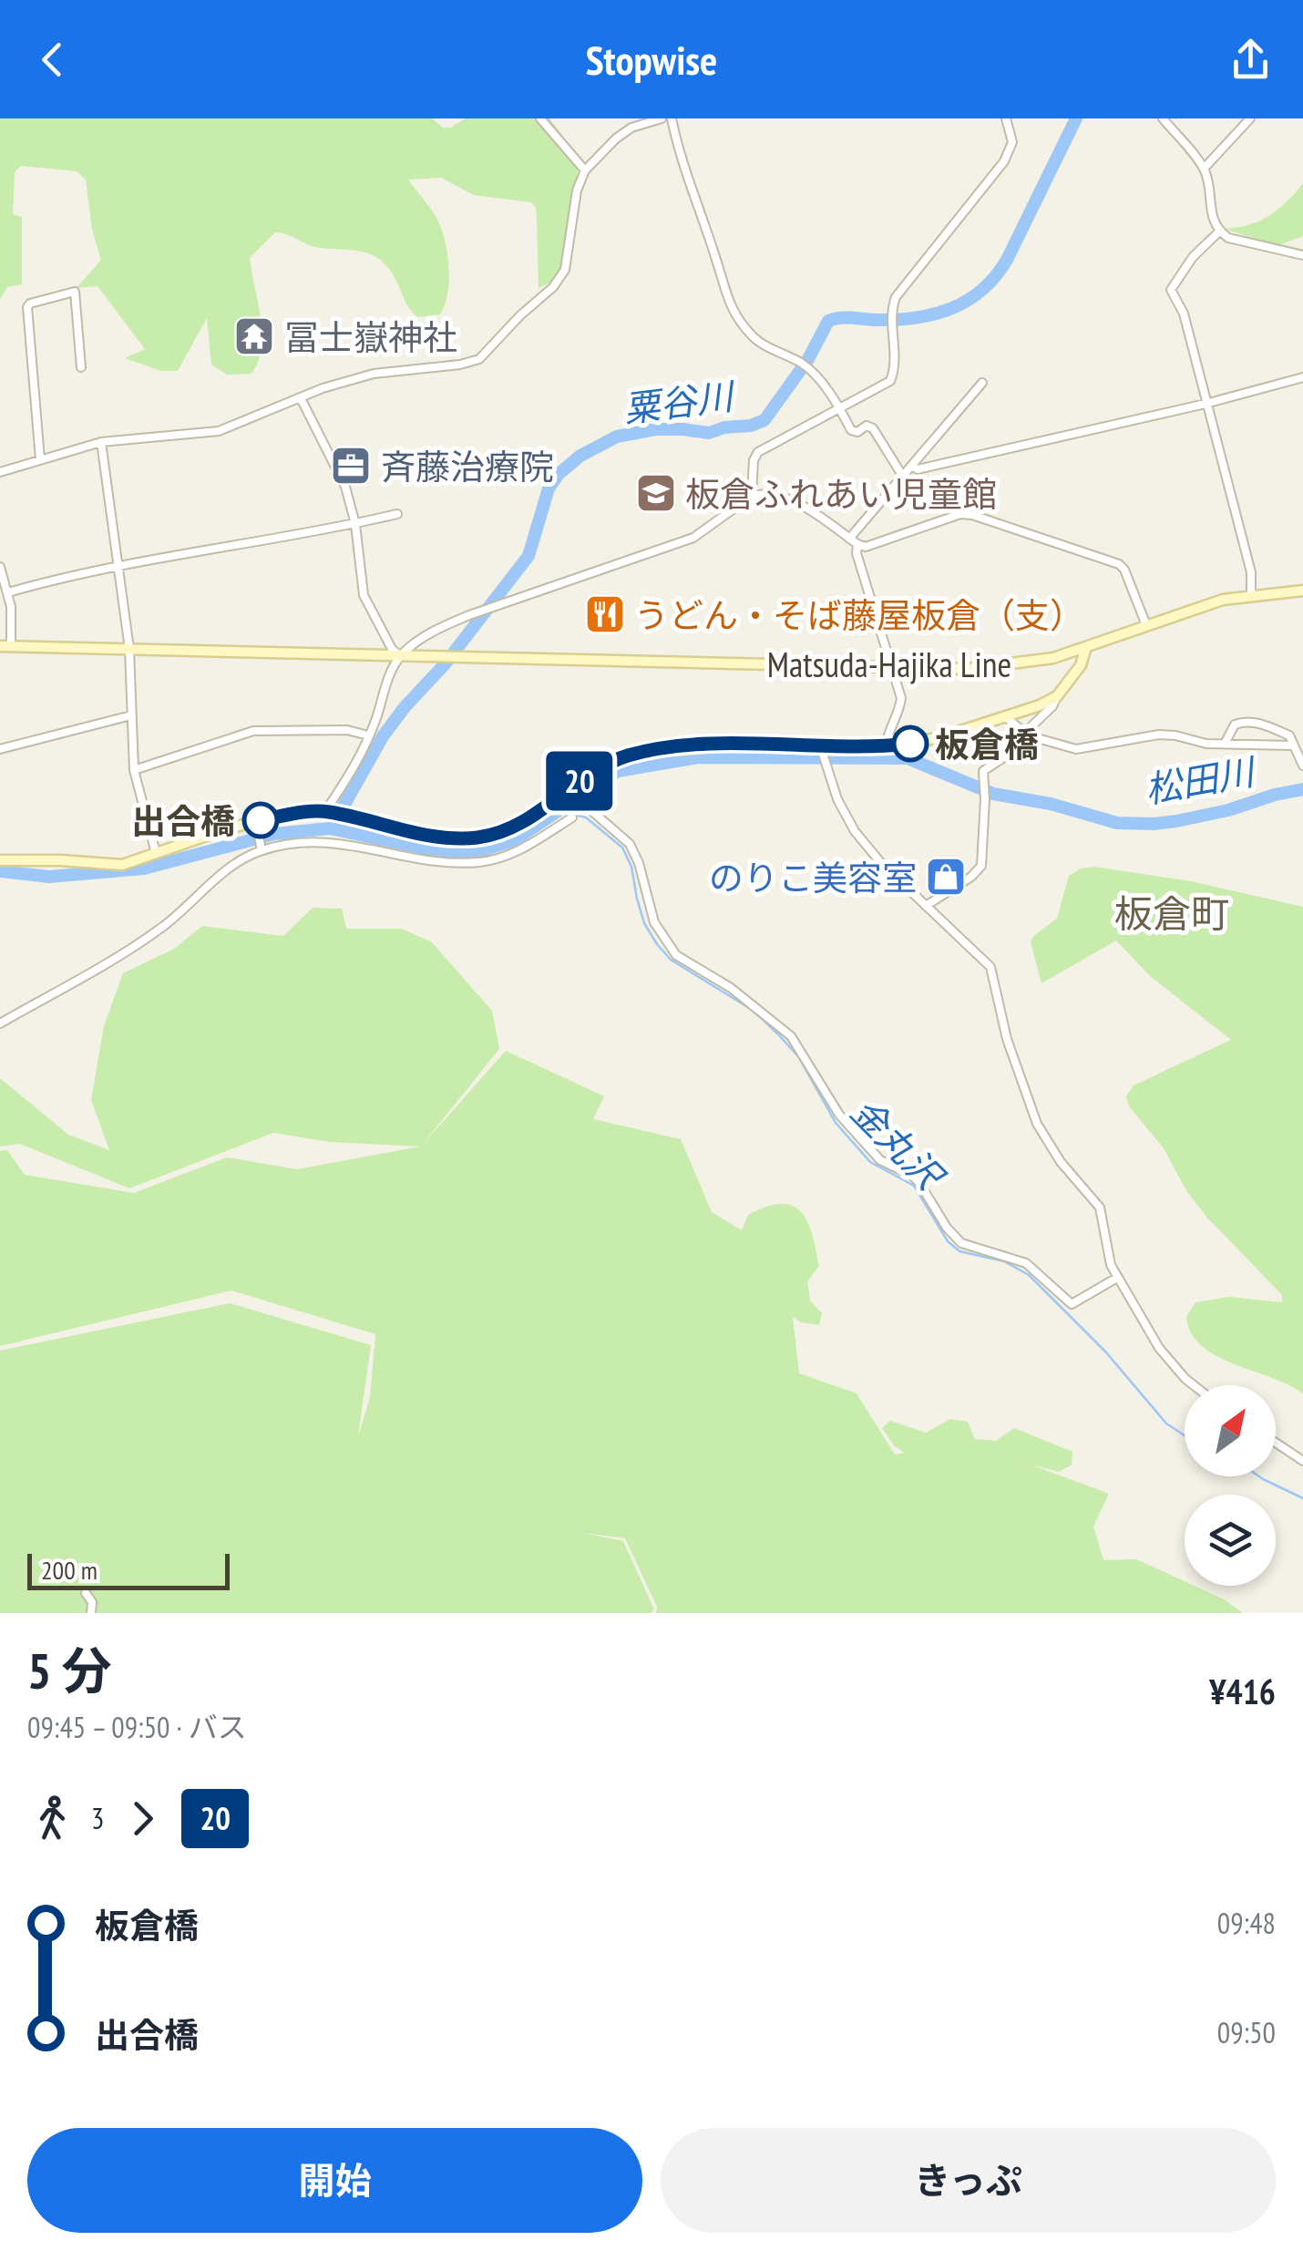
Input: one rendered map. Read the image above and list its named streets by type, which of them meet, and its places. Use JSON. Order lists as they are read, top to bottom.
{
  "streets": {
    "main road": ["Matsuda-Hajika Line"]
  },
  "districts": ["板倉町"],
  "water": ["粟谷川", "松田川", "金丸沢"],
  "places": {
    "temple": ["冨士嶽神社"],
    "office": ["斉藤治療院"],
    "school or university": ["板倉ふれあい児童館"],
    "restaurant": ["うどん・そば藤屋板倉（支）"],
    "other": ["板倉橋", "出合橋"],
    "shop": ["のりこ美容室"]
  },
  "lines": ["bus line 20"],
  "scale_bar": "200 m",
  "north": "top right",
  "page": {
    "header": "Stopwise",
    "on_map": "20",
    "scale": "200 m",
    "heading": ["5 分", "09:45 – 09:50 · バス", "¥416"],
    "legs": ["3", "20"],
    "list": [
      {
        "name": "板倉橋",
        "value": "09:48"
      },
      {
        "name": "出合橋",
        "value": "09:50"
      }
    ],
    "buttons": ["開始", "きっぷ"]
  }
}
